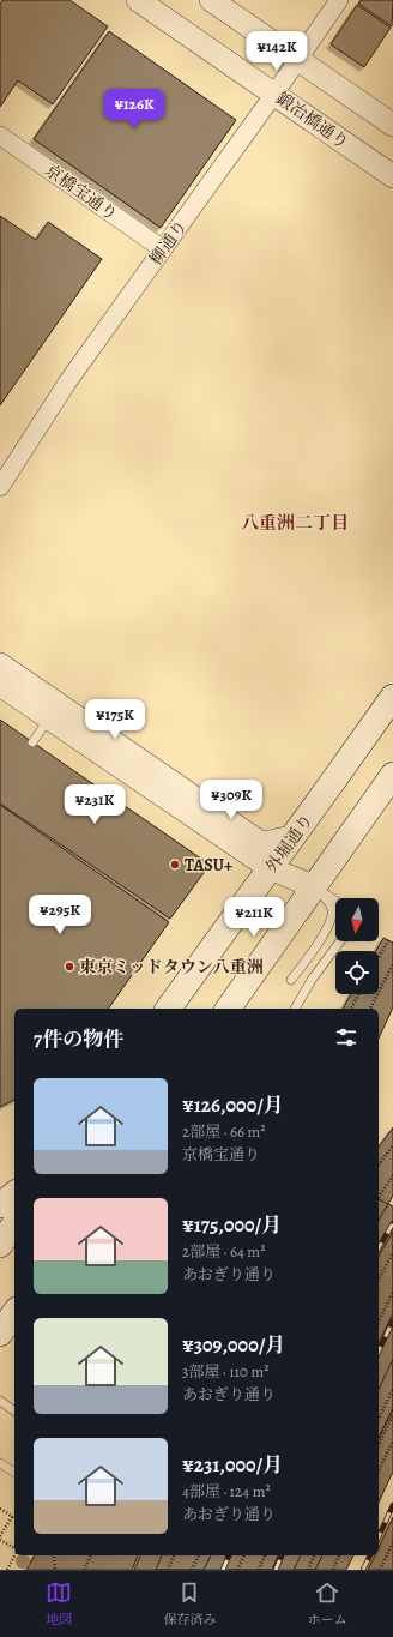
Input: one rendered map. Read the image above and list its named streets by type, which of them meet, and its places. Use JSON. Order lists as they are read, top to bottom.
{
  "streets": {
    "main road": ["外堀通り"],
    "street": ["鍛冶橋通り", "京橋宝通り", "柳通り"]
  },
  "crossings": [
    ["鍛冶橋通り", "柳通り"],
    ["京橋宝通り", "柳通り"]
  ],
  "districts": ["八重洲二丁目"],
  "places": ["TASU+", "東京ミッドタウン八重洲"],
  "north": "bottom",
  "page": {
    "price": [
      "¥142K",
      "¥126K",
      "¥175K",
      "¥309K",
      "¥231K",
      "¥295K",
      "¥211K"
    ],
    "heading": "7件の物件",
    "list": [
      {
        "name": "¥126,000/月",
        "note": "2部屋 · 66 m² · 京橋宝通り"
      },
      {
        "name": "¥175,000/月",
        "note": "2部屋 · 64 m² · あおぎり通り"
      },
      {
        "name": "¥309,000/月",
        "note": "3部屋 · 110 m² · あおぎり通り"
      },
      {
        "name": "¥231,000/月",
        "note": "4部屋 · 124 m² · あおぎり通り"
      }
    ],
    "tabs": ["地図", "保存済み", "ホーム"]
  }
}
